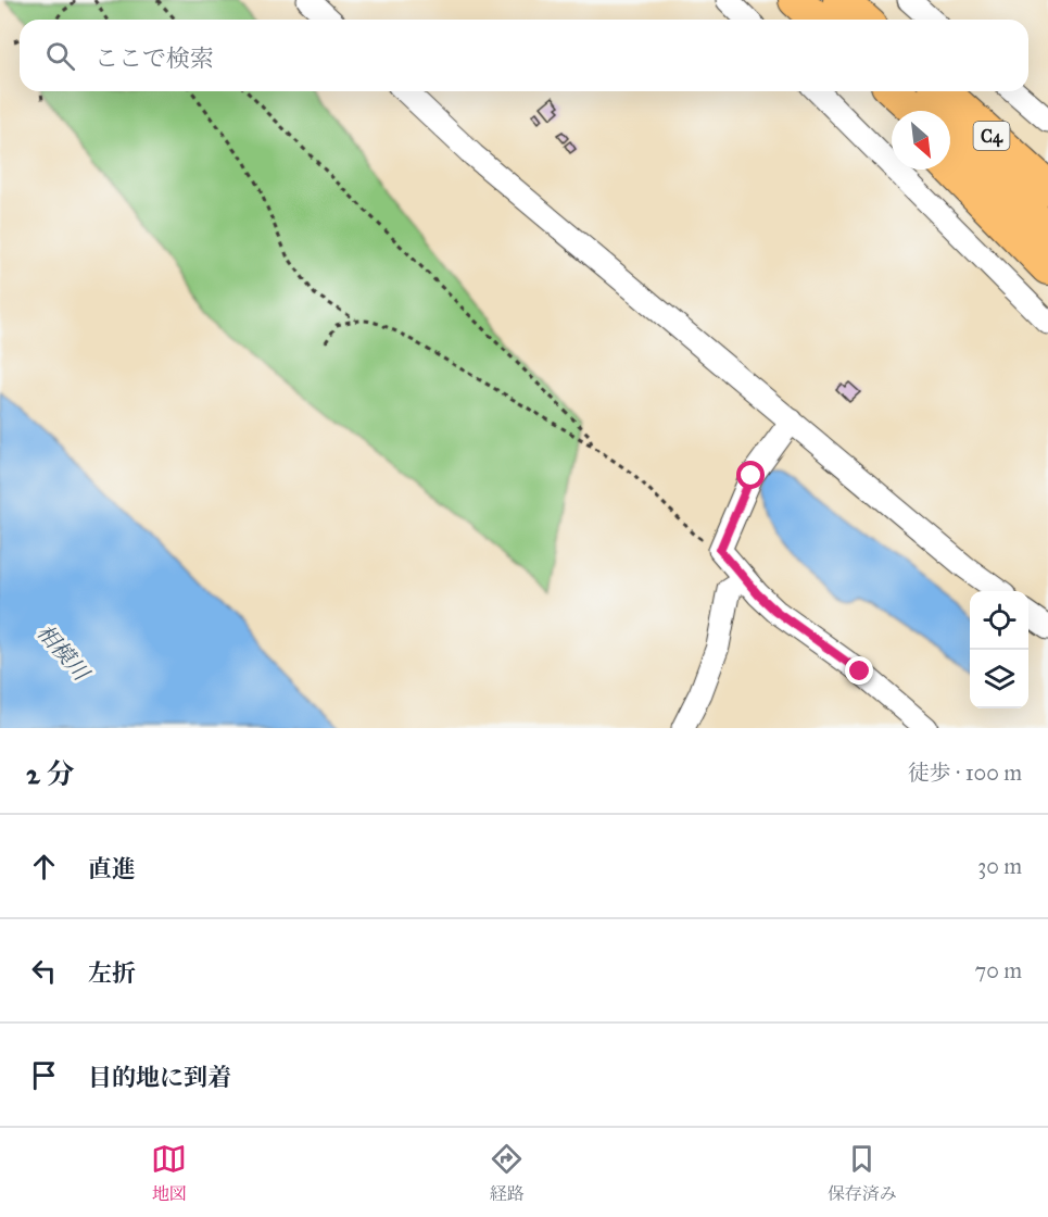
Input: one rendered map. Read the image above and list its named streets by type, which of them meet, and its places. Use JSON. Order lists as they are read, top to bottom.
{
  "streets": {
    "highway": ["C4"]
  },
  "water": ["相模川"],
  "north": "bottom right",
  "page": {
    "search": "ここで検索",
    "heading": ["2 分", "徒歩 · 100 m"],
    "list": [
      ["直進", "30 m"],
      ["左折", "70 m"],
      "目的地に到着"
    ],
    "nav": ["地図", "経路", "保存済み"]
  }
}
